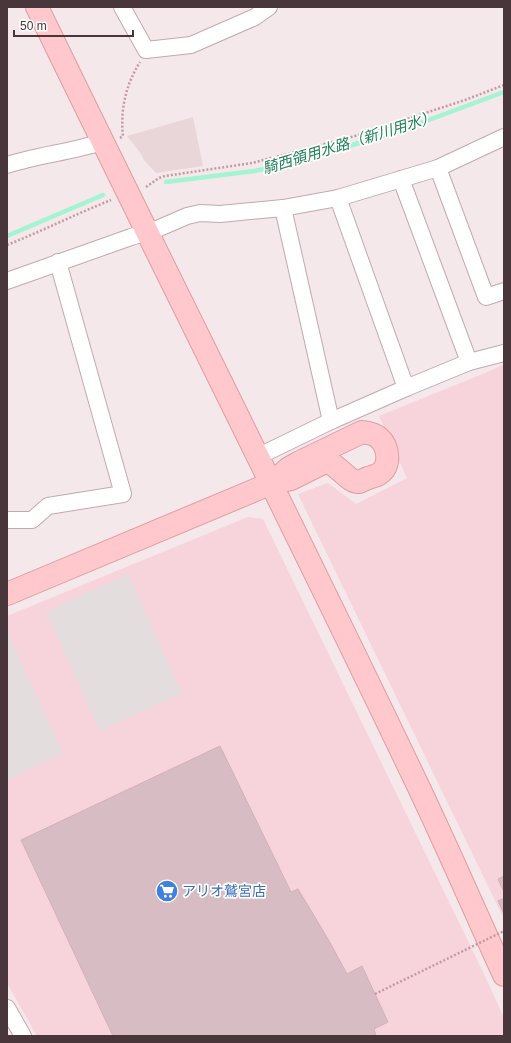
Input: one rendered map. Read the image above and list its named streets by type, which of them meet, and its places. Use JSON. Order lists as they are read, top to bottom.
{
  "water": ["騎西領用水路（新川用水）"],
  "places": {
    "supermarket": ["アリオ鷲宮店"]
  },
  "scale_bar": "50 m"
}
